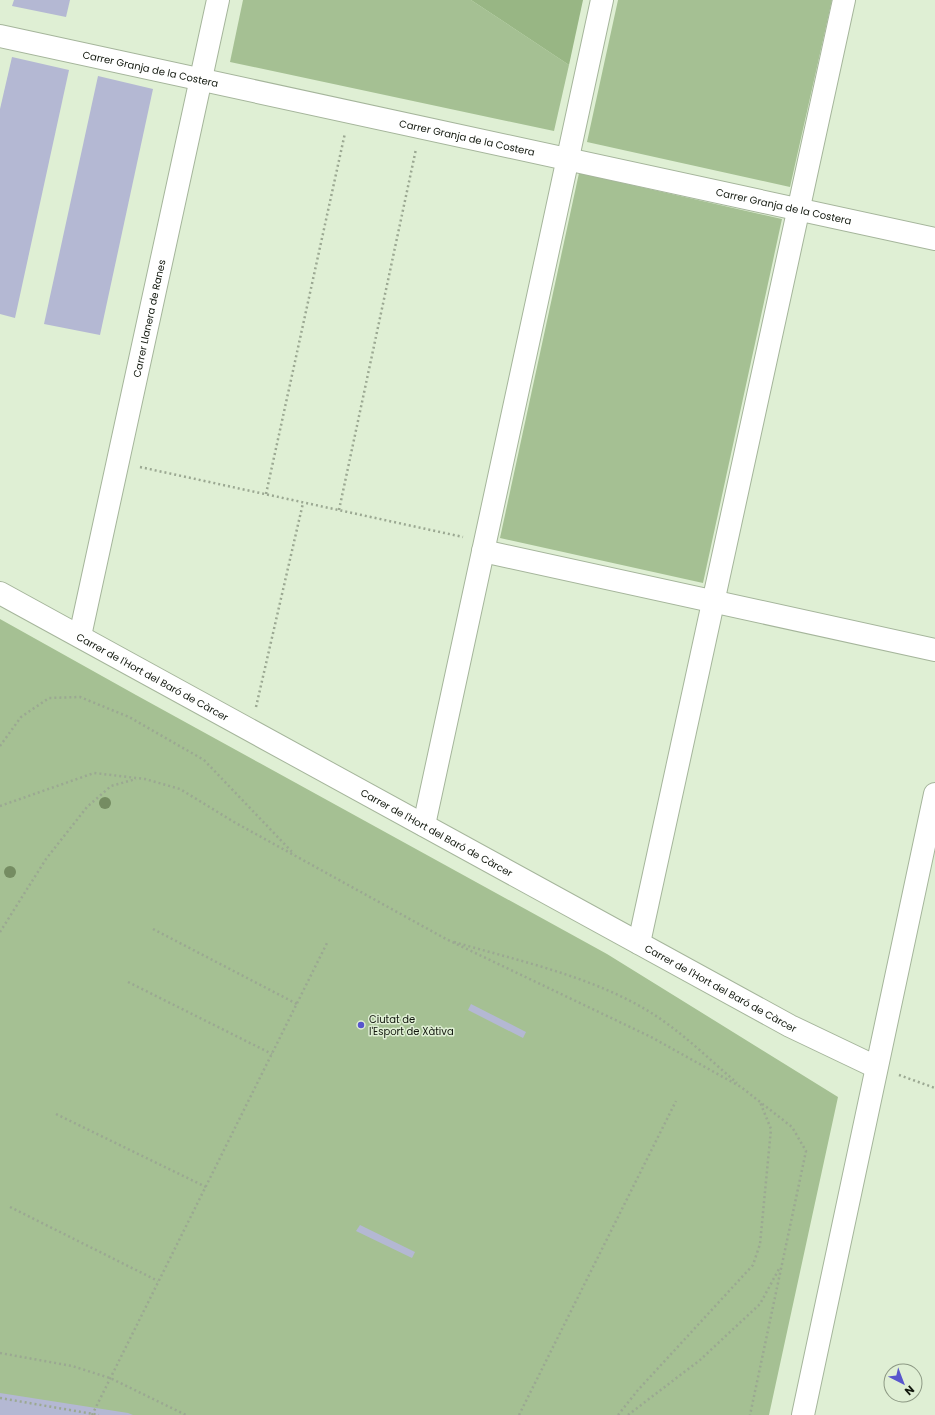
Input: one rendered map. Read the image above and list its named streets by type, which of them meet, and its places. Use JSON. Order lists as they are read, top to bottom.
{
  "streets": {
    "street": ["Carrer Granja de la Costera", "Carrer Llanera de Ranes", "Carrer de l'Hort del Baró de Càrcer"]
  },
  "crossings": [
    ["Carrer Granja de la Costera", "Carrer Llanera de Ranes"],
    ["Carrer Llanera de Ranes", "Carrer de l'Hort del Baró de Càrcer"]
  ],
  "places": ["Ciutat de l'Esport de Xàtiva"],
  "north": "bottom right"
}
